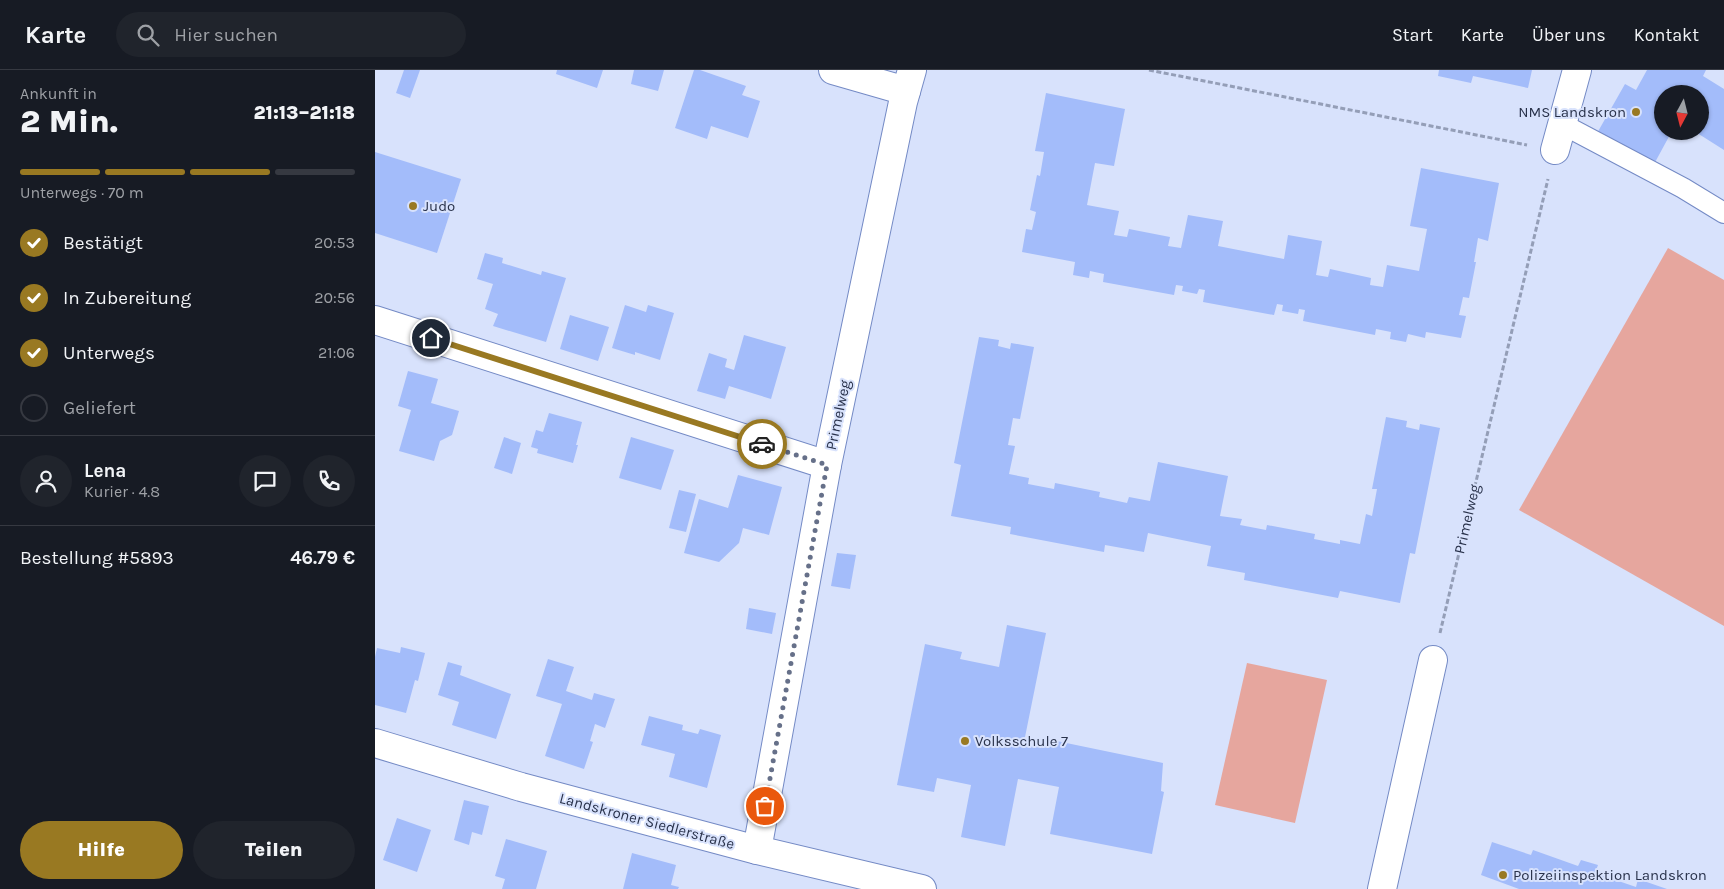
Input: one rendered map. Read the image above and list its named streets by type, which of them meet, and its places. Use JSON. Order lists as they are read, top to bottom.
{
  "streets": {
    "street": ["Primelweg", "Landskroner Siedlerstraße"]
  },
  "crossings": [
    ["Primelweg", "Landskroner Siedlerstraße"]
  ],
  "places": [
    "NMS Landskron",
    "Judo",
    "Volksschule 7",
    "Polizeiinspektion Landskron"
  ],
  "north": "bottom",
  "page": {
    "header": "Karte",
    "search": "Hier suchen",
    "nav": [
      "Start",
      "Karte",
      "Über uns",
      "Kontakt"
    ],
    "heading": ["2 Min.", "Ankunft in", "21:13–21:18"],
    "panel": [
      "Lena",
      "Kurier · 4.8",
      "Bestellung #5893",
      "46.79 €"
    ],
    "bar": "Unterwegs · 70 m",
    "list": [
      ["Bestätigt", "20:53"],
      ["In Zubereitung", "20:56"],
      ["Unterwegs", "21:06"],
      "Geliefert"
    ],
    "buttons": ["Hilfe", "Teilen"]
  }
}
